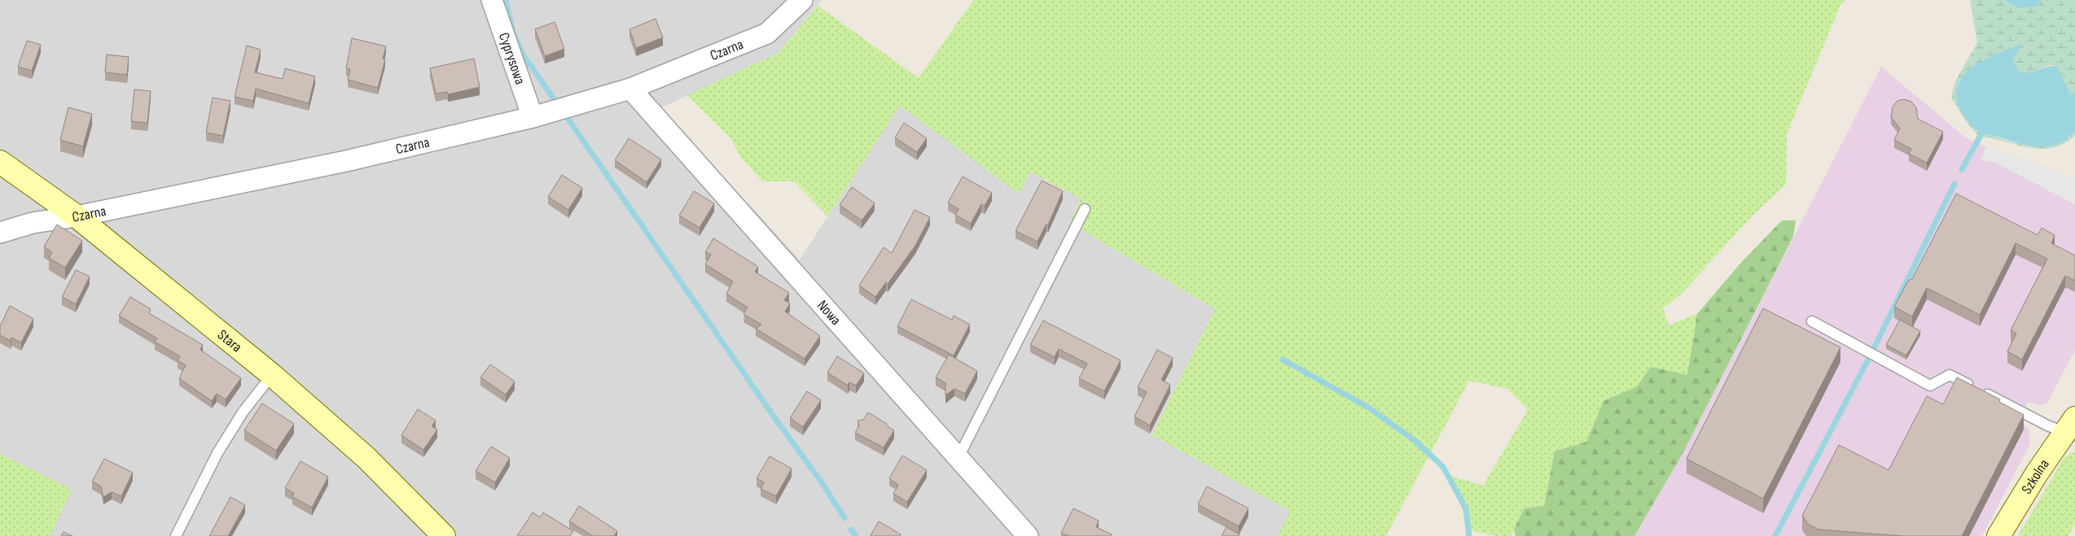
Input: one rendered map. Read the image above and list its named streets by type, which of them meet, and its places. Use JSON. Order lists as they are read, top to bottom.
{
  "streets": {
    "street": [
      "Czarna",
      "Cyprysowa",
      "Nowa",
      "Stara",
      "Szkolna"
    ]
  },
  "crossings": [
    ["Czarna", "Cyprysowa"],
    ["Czarna", "Nowa"],
    ["Czarna", "Stara"]
  ]
}
